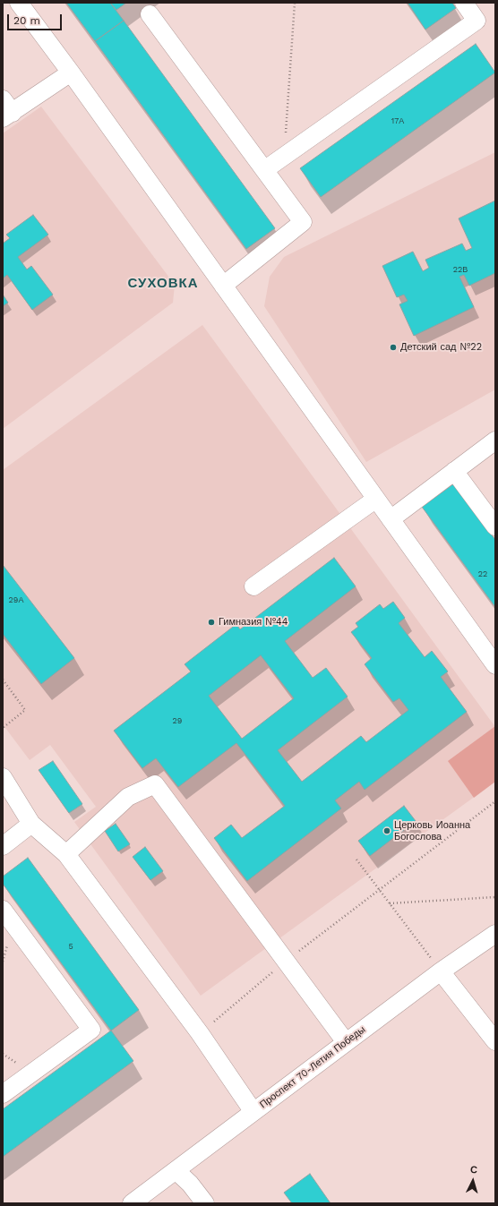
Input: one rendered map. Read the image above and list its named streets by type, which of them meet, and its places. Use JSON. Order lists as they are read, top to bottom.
{
  "streets": {
    "street": ["Проспект 70-Летия Победы"]
  },
  "districts": ["СУХОВКА"],
  "places": ["Детский сад №22", "Гимназия №44", "Церковь Иоанна Богослова"],
  "house_numbers": [
    "17А",
    "22В",
    "22",
    "29А",
    "29",
    "5"
  ],
  "scale_bar": "20 m",
  "north": "top"
}
